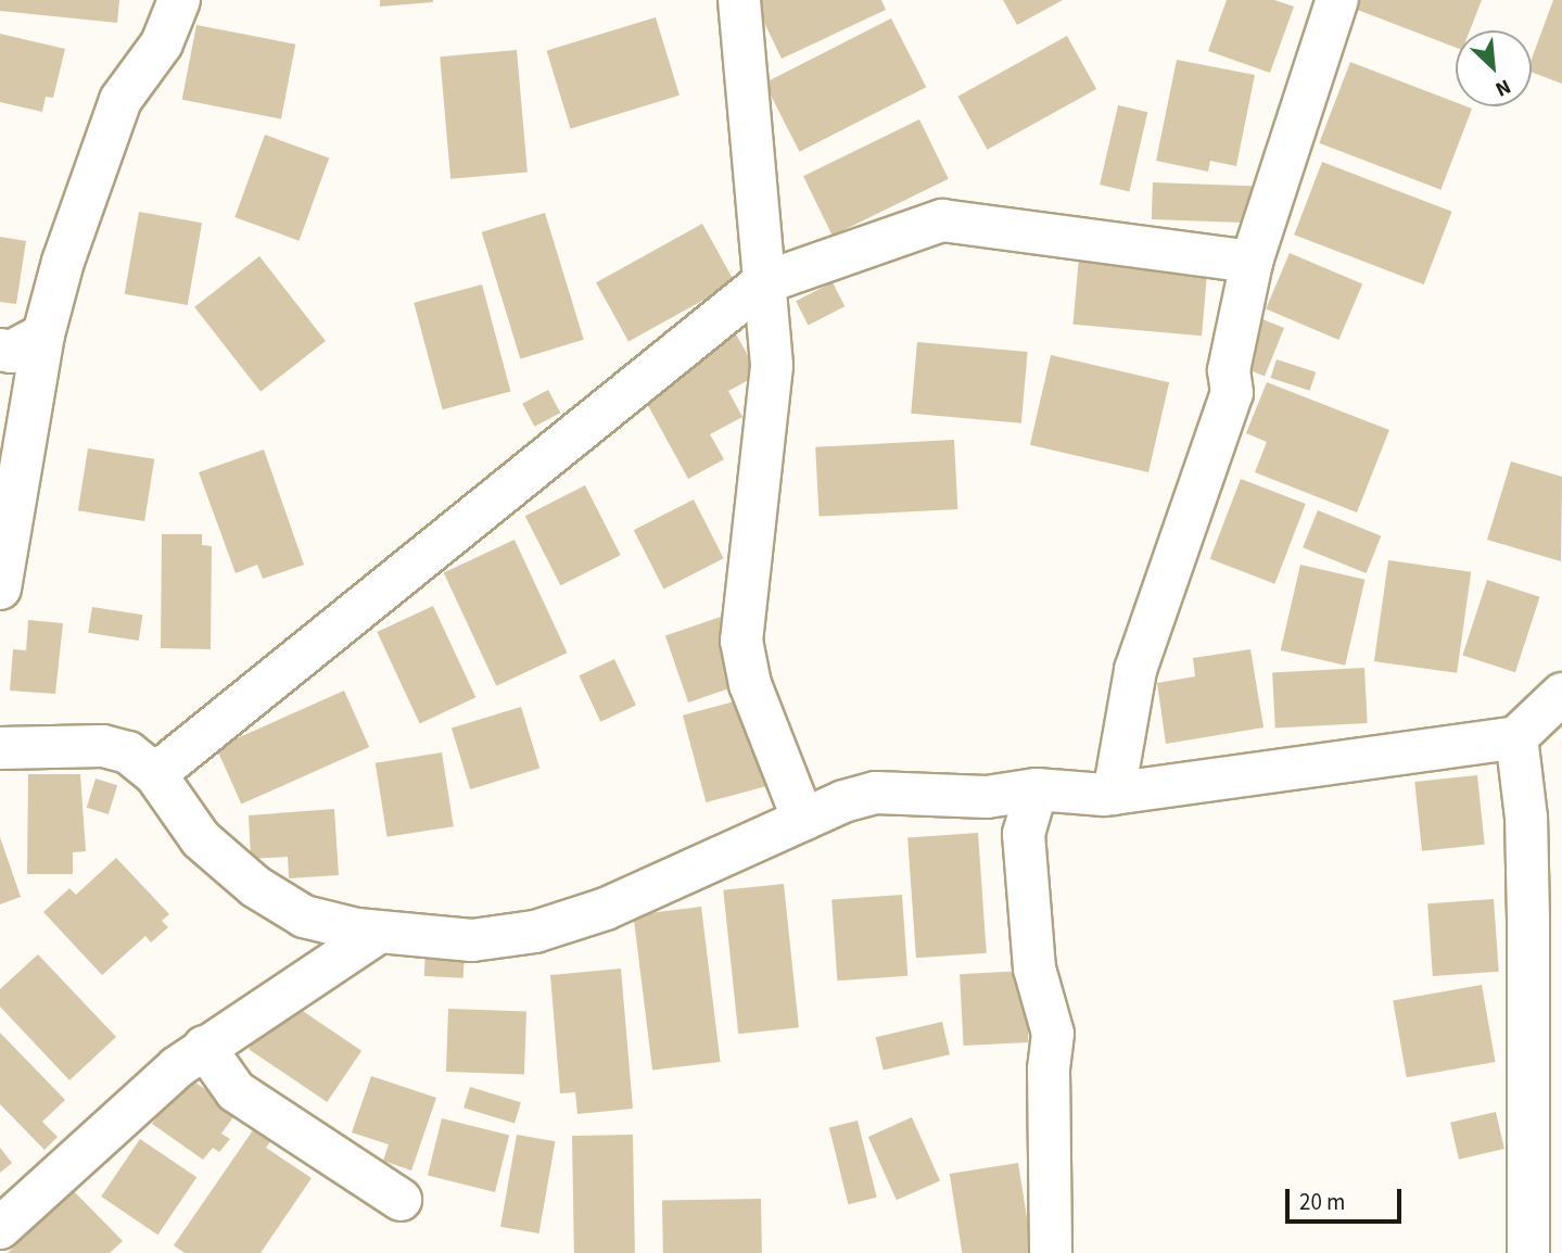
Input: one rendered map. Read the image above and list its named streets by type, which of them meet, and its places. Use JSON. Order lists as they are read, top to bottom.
{
  "scale_bar": "20 m",
  "north": "bottom right"
}
